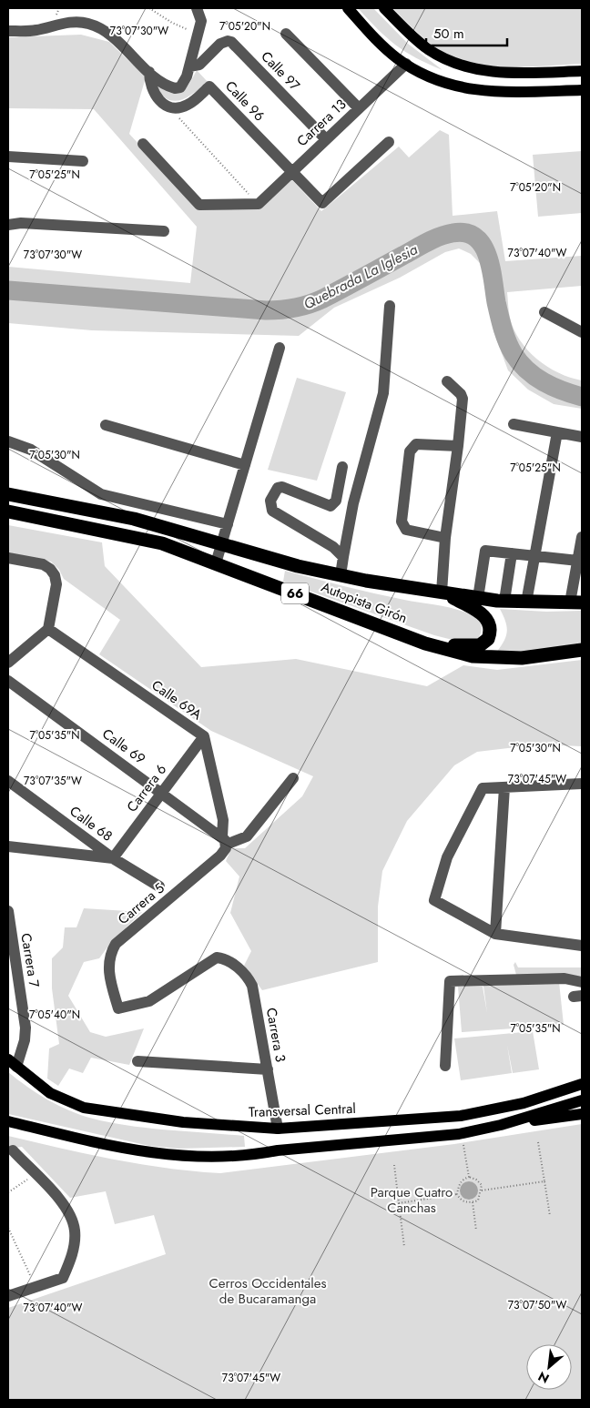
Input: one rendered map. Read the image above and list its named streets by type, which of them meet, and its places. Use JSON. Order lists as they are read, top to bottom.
{
  "streets": {
    "highway": ["66", "Autopista Girón"],
    "main road": ["Transversal Central"],
    "street": [
      "Calle 97",
      "Calle 96",
      "Carrera 13",
      "Calle 69A",
      "Calle 69",
      "Carrera 6",
      "Calle 68",
      "Carrera 5",
      "Carrera 7",
      "Carrera 3"
    ]
  },
  "crossings": [
    ["Calle 97", "Carrera 13"],
    ["Calle 96", "Carrera 13"],
    ["Calle 69A", "Calle 69"],
    ["Calle 69A", "Carrera 6"],
    ["Calle 69A", "Carrera 5"],
    ["Calle 69", "Carrera 6"],
    ["Calle 69", "Carrera 5"],
    ["Carrera 6", "Calle 68"],
    ["Carrera 5", "Carrera 3"],
    ["Carrera 7", "Transversal Central"],
    ["Carrera 3", "Transversal Central"]
  ],
  "water": ["Quebrada La Iglesia"],
  "parks": ["Parque Cuatro Canchas", "Cerros Occidentales de Bucaramanga"],
  "scale_bar": "50 m",
  "north": "bottom left",
  "coordinates": [
    "7°05'20\"N",
    "73°07'30\"W",
    "7°05'25\"N",
    "73°07'40\"W",
    "7°05'30\"N",
    "7°05'35\"N",
    "73°07'45\"W",
    "73°07'35\"W",
    "7°05'40\"N",
    "73°07'50\"W"
  ]
}
